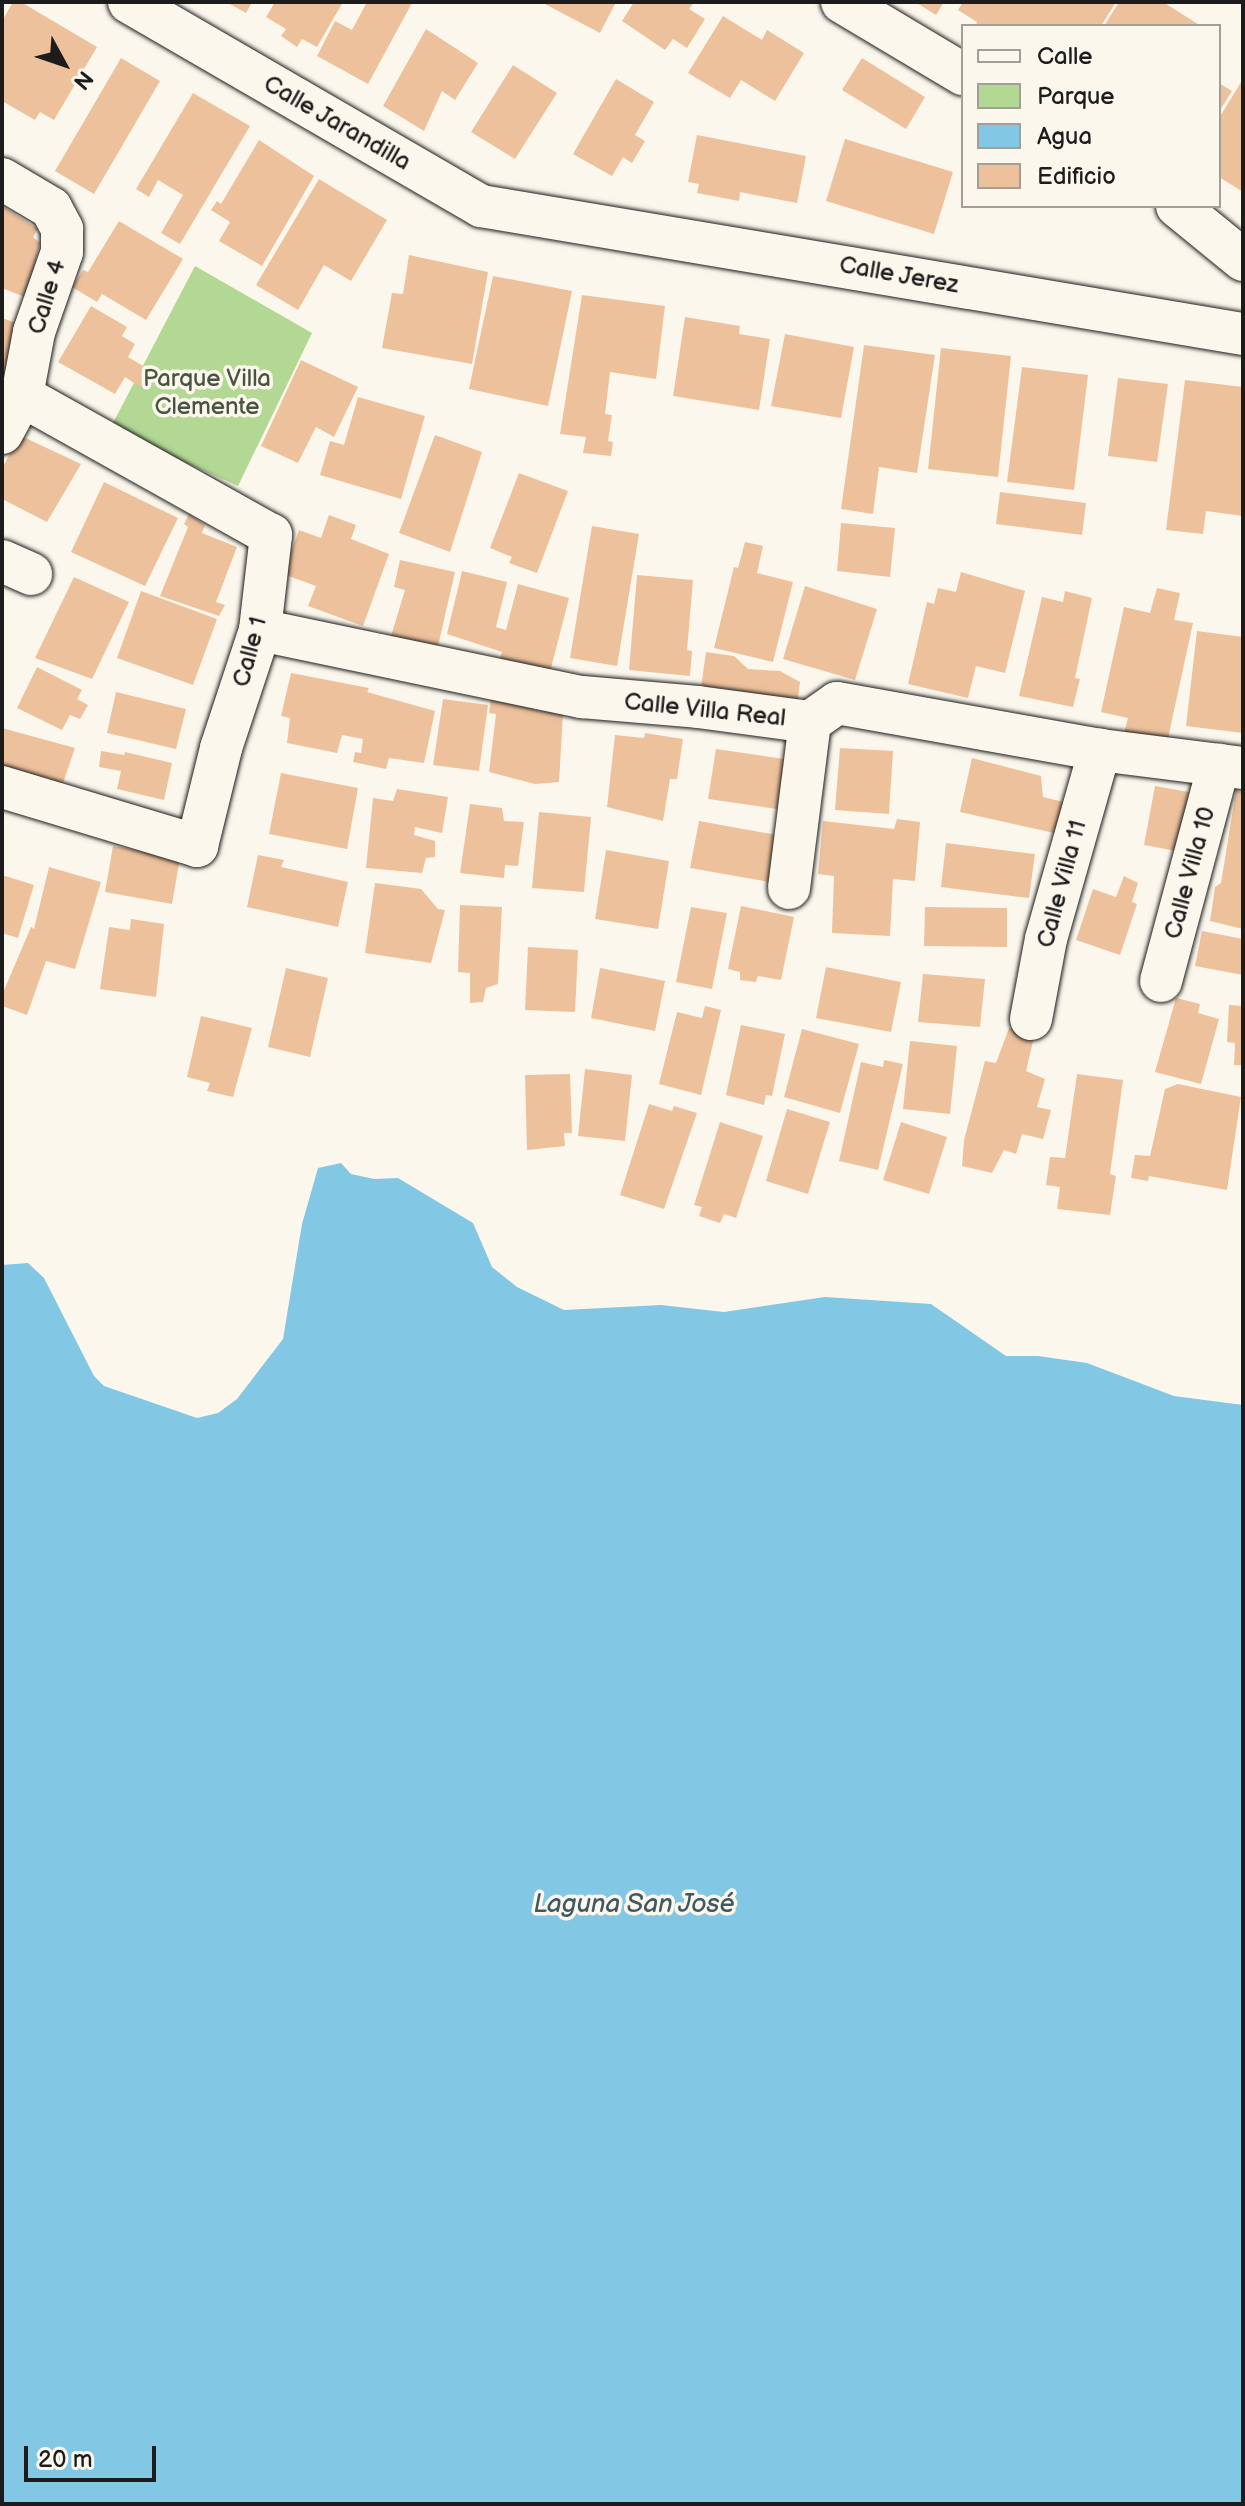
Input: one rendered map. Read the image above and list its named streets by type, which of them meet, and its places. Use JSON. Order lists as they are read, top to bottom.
{
  "streets": {
    "street": [
      "Calle Jarandilla",
      "Calle Jerez",
      "Calle 4",
      "Calle 1",
      "Calle Villa Real",
      "Calle Villa 10",
      "Calle Villa 11"
    ]
  },
  "crossings": [
    ["Calle Jarandilla", "Calle Jerez"],
    ["Calle 4", "Calle 1"],
    ["Calle 1", "Calle Villa Real"],
    ["Calle Villa Real", "Calle Villa 10"],
    ["Calle Villa Real", "Calle Villa 11"]
  ],
  "water": ["Laguna San José"],
  "parks": ["Parque Villa Clemente"],
  "legend": [
    "Calle",
    "Parque",
    "Agua",
    "Edificio"
  ],
  "scale_bar": "20 m",
  "north": "bottom right"
}
